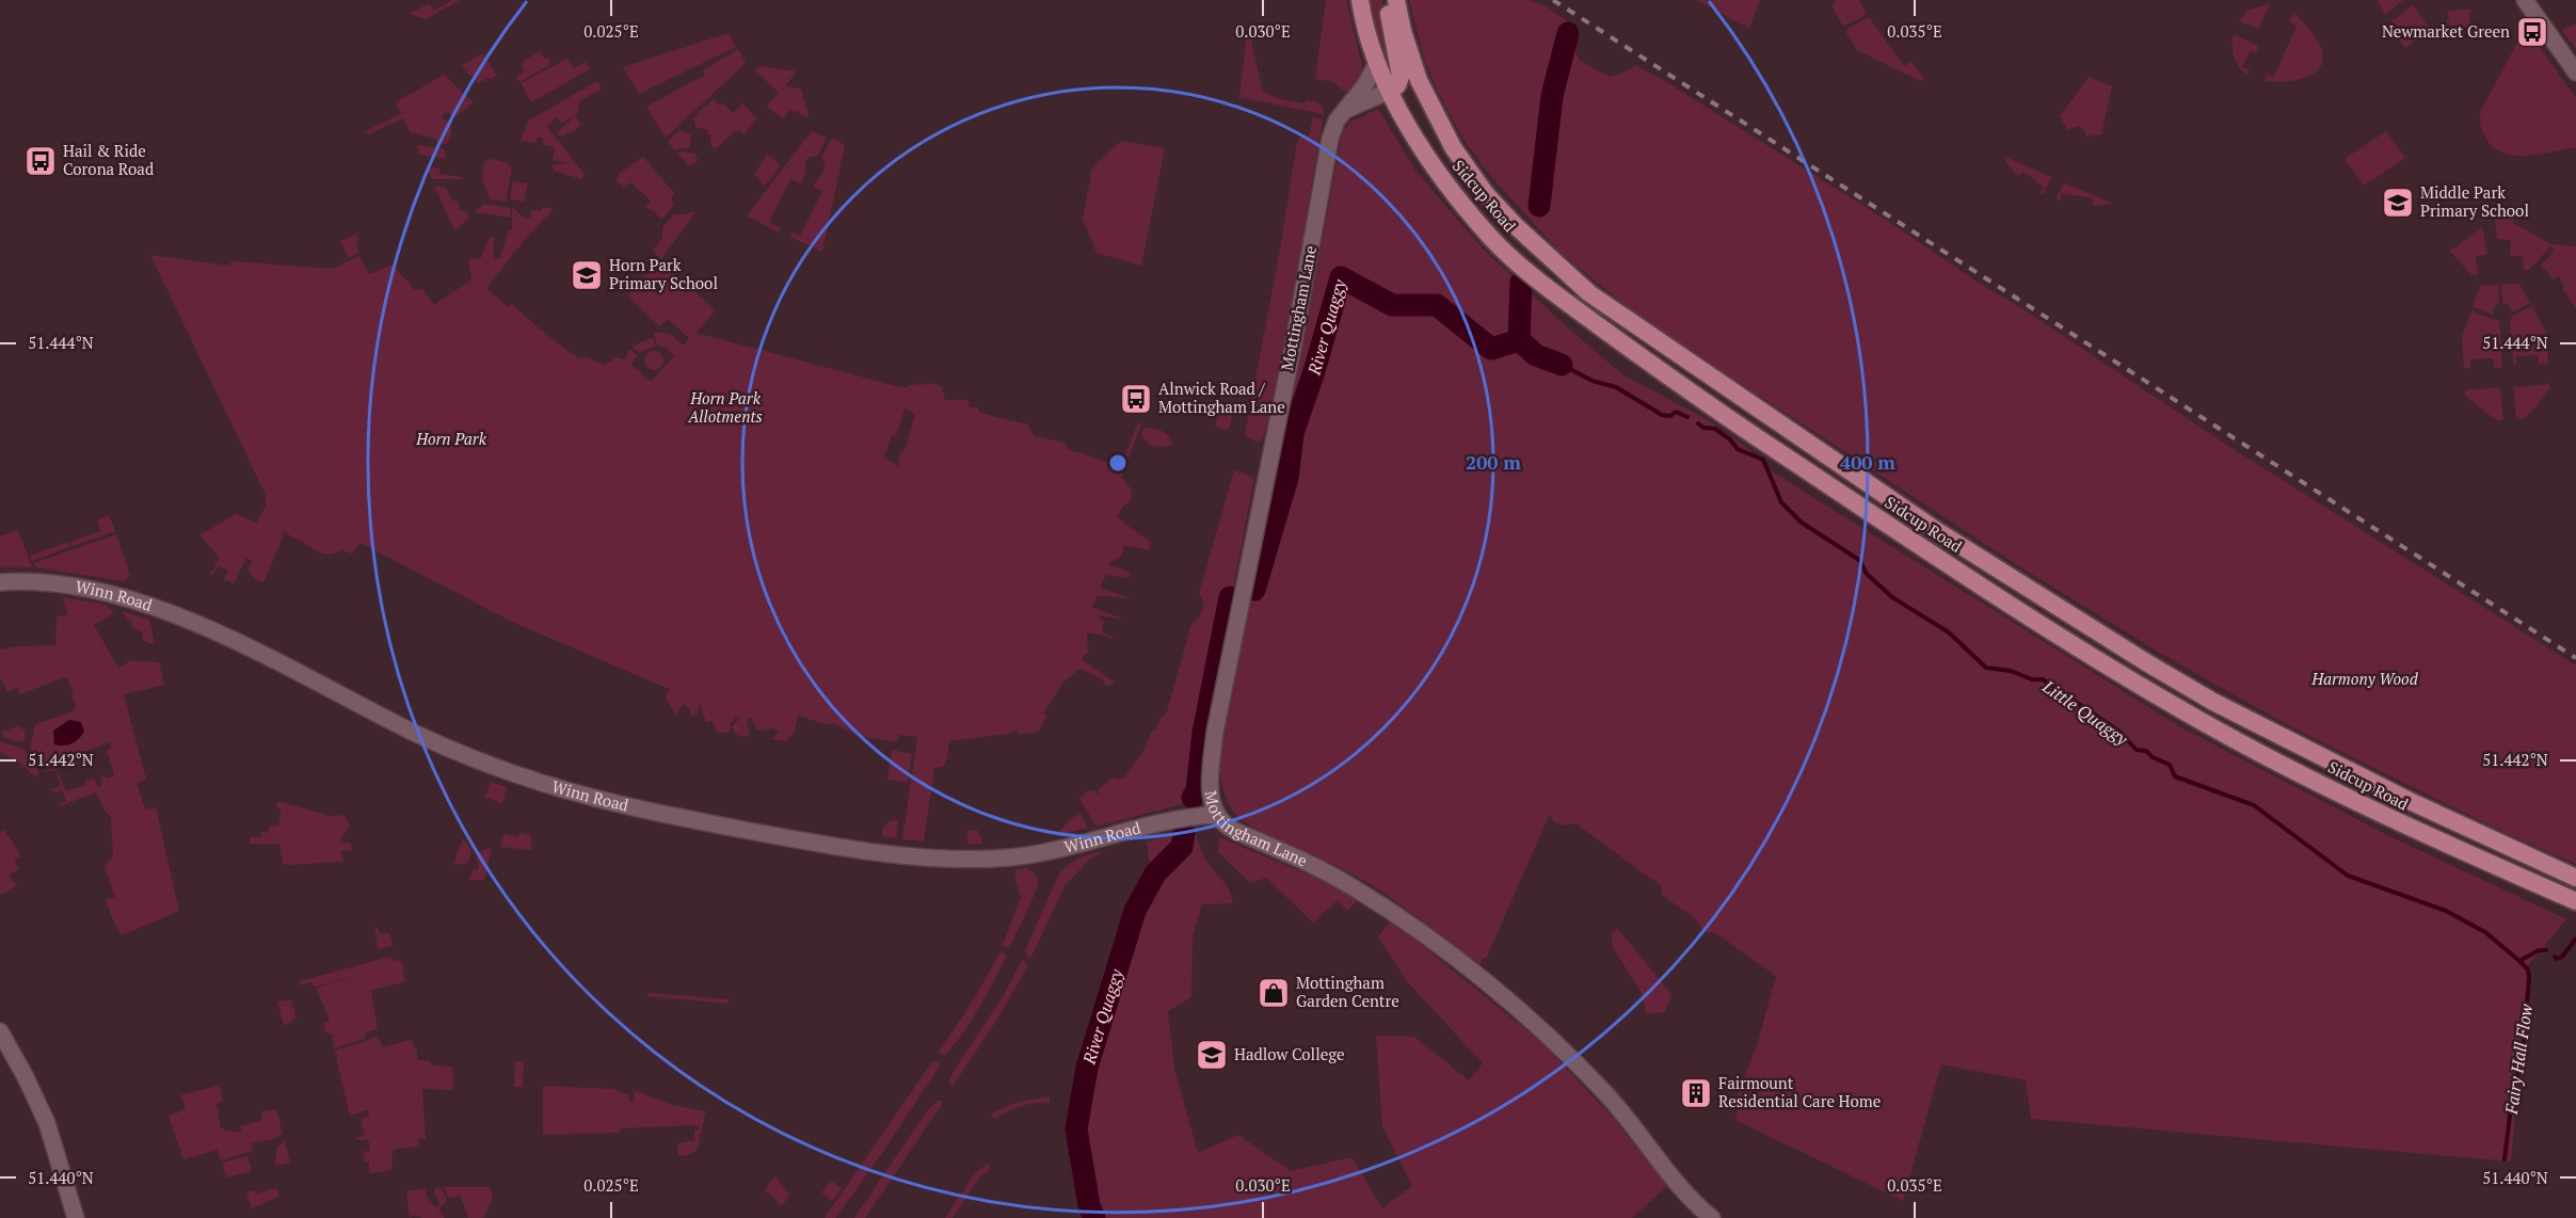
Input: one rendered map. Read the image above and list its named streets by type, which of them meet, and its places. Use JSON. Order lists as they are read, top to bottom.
{
  "streets": {
    "highway": ["Sidcup Road"],
    "street": ["Mottingham Lane", "Winn Road"]
  },
  "crossings": [
    ["Sidcup Road", "Mottingham Lane"],
    ["Mottingham Lane", "Winn Road"]
  ],
  "water": ["River Quaggy", "Little Quaggy", "Fairy Hall Flow"],
  "parks": ["Horn Park Allotments", "Horn Park", "Harmony Wood"],
  "places": {
    "bus stop": ["Newmarket Green", "Hail & Ride Corona Road", "Alnwick Road / Mottingham Lane"],
    "school or university": ["Middle Park Primary School", "Horn Park Primary School", "Hadlow College"],
    "shop": ["Mottingham Garden Centre"],
    "building": ["Fairmount Residential Care Home"]
  },
  "coordinates": [
    "0.025°E",
    "0.030°E",
    "0.035°E",
    "51.444°N",
    "51.442°N",
    "51.440°N"
  ],
  "rings": ["200 m", "400 m"]
}
